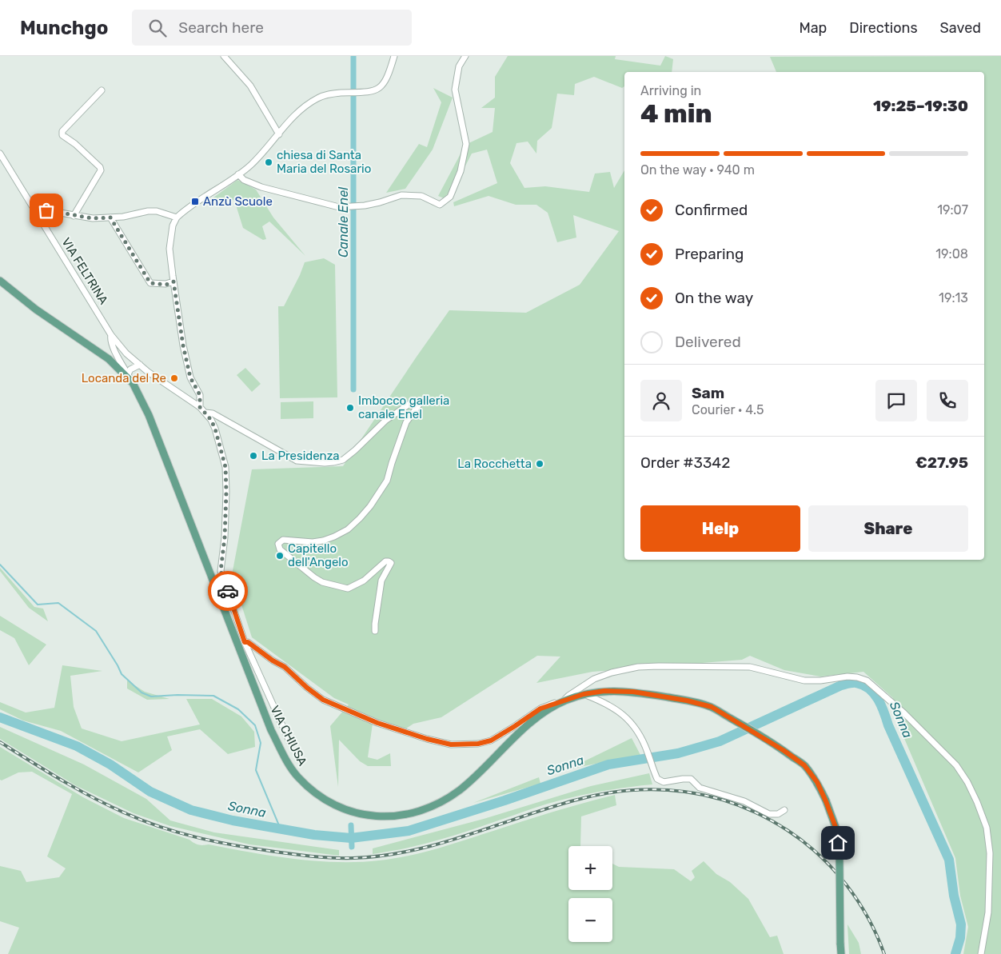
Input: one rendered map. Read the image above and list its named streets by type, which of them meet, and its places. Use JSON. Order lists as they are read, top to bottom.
{
  "streets": {
    "main road": ["VIA FELTRINA", "VIA CHIUSA"]
  },
  "crossings": [
    ["VIA FELTRINA", "VIA CHIUSA"]
  ],
  "water": ["Canale Enel", "Sonna"],
  "places": {
    "other": [
      "chiesa di Santa Maria del Rosario",
      "Locanda del Re",
      "Imbocco galleria canale Enel",
      "La Presidenza",
      "La Rocchetta",
      "Capitello dell'Angelo"
    ],
    "transit": ["Anzù Scuole"]
  },
  "page": {
    "header": "Munchgo",
    "search": "Search here",
    "nav": ["Map", "Directions", "Saved"],
    "heading": ["4 min", "Arriving in", "19:25–19:30"],
    "panel": [
      "Sam",
      "Courier · 4.5",
      "Order #3342",
      "€27.95"
    ],
    "bar": "On the way · 940 m",
    "list": [
      ["Confirmed", "19:07"],
      ["Preparing", "19:08"],
      ["On the way", "19:13"],
      "Delivered"
    ],
    "buttons": ["Help", "Share"],
    "map_buttons": ["+", "−"]
  }
}
